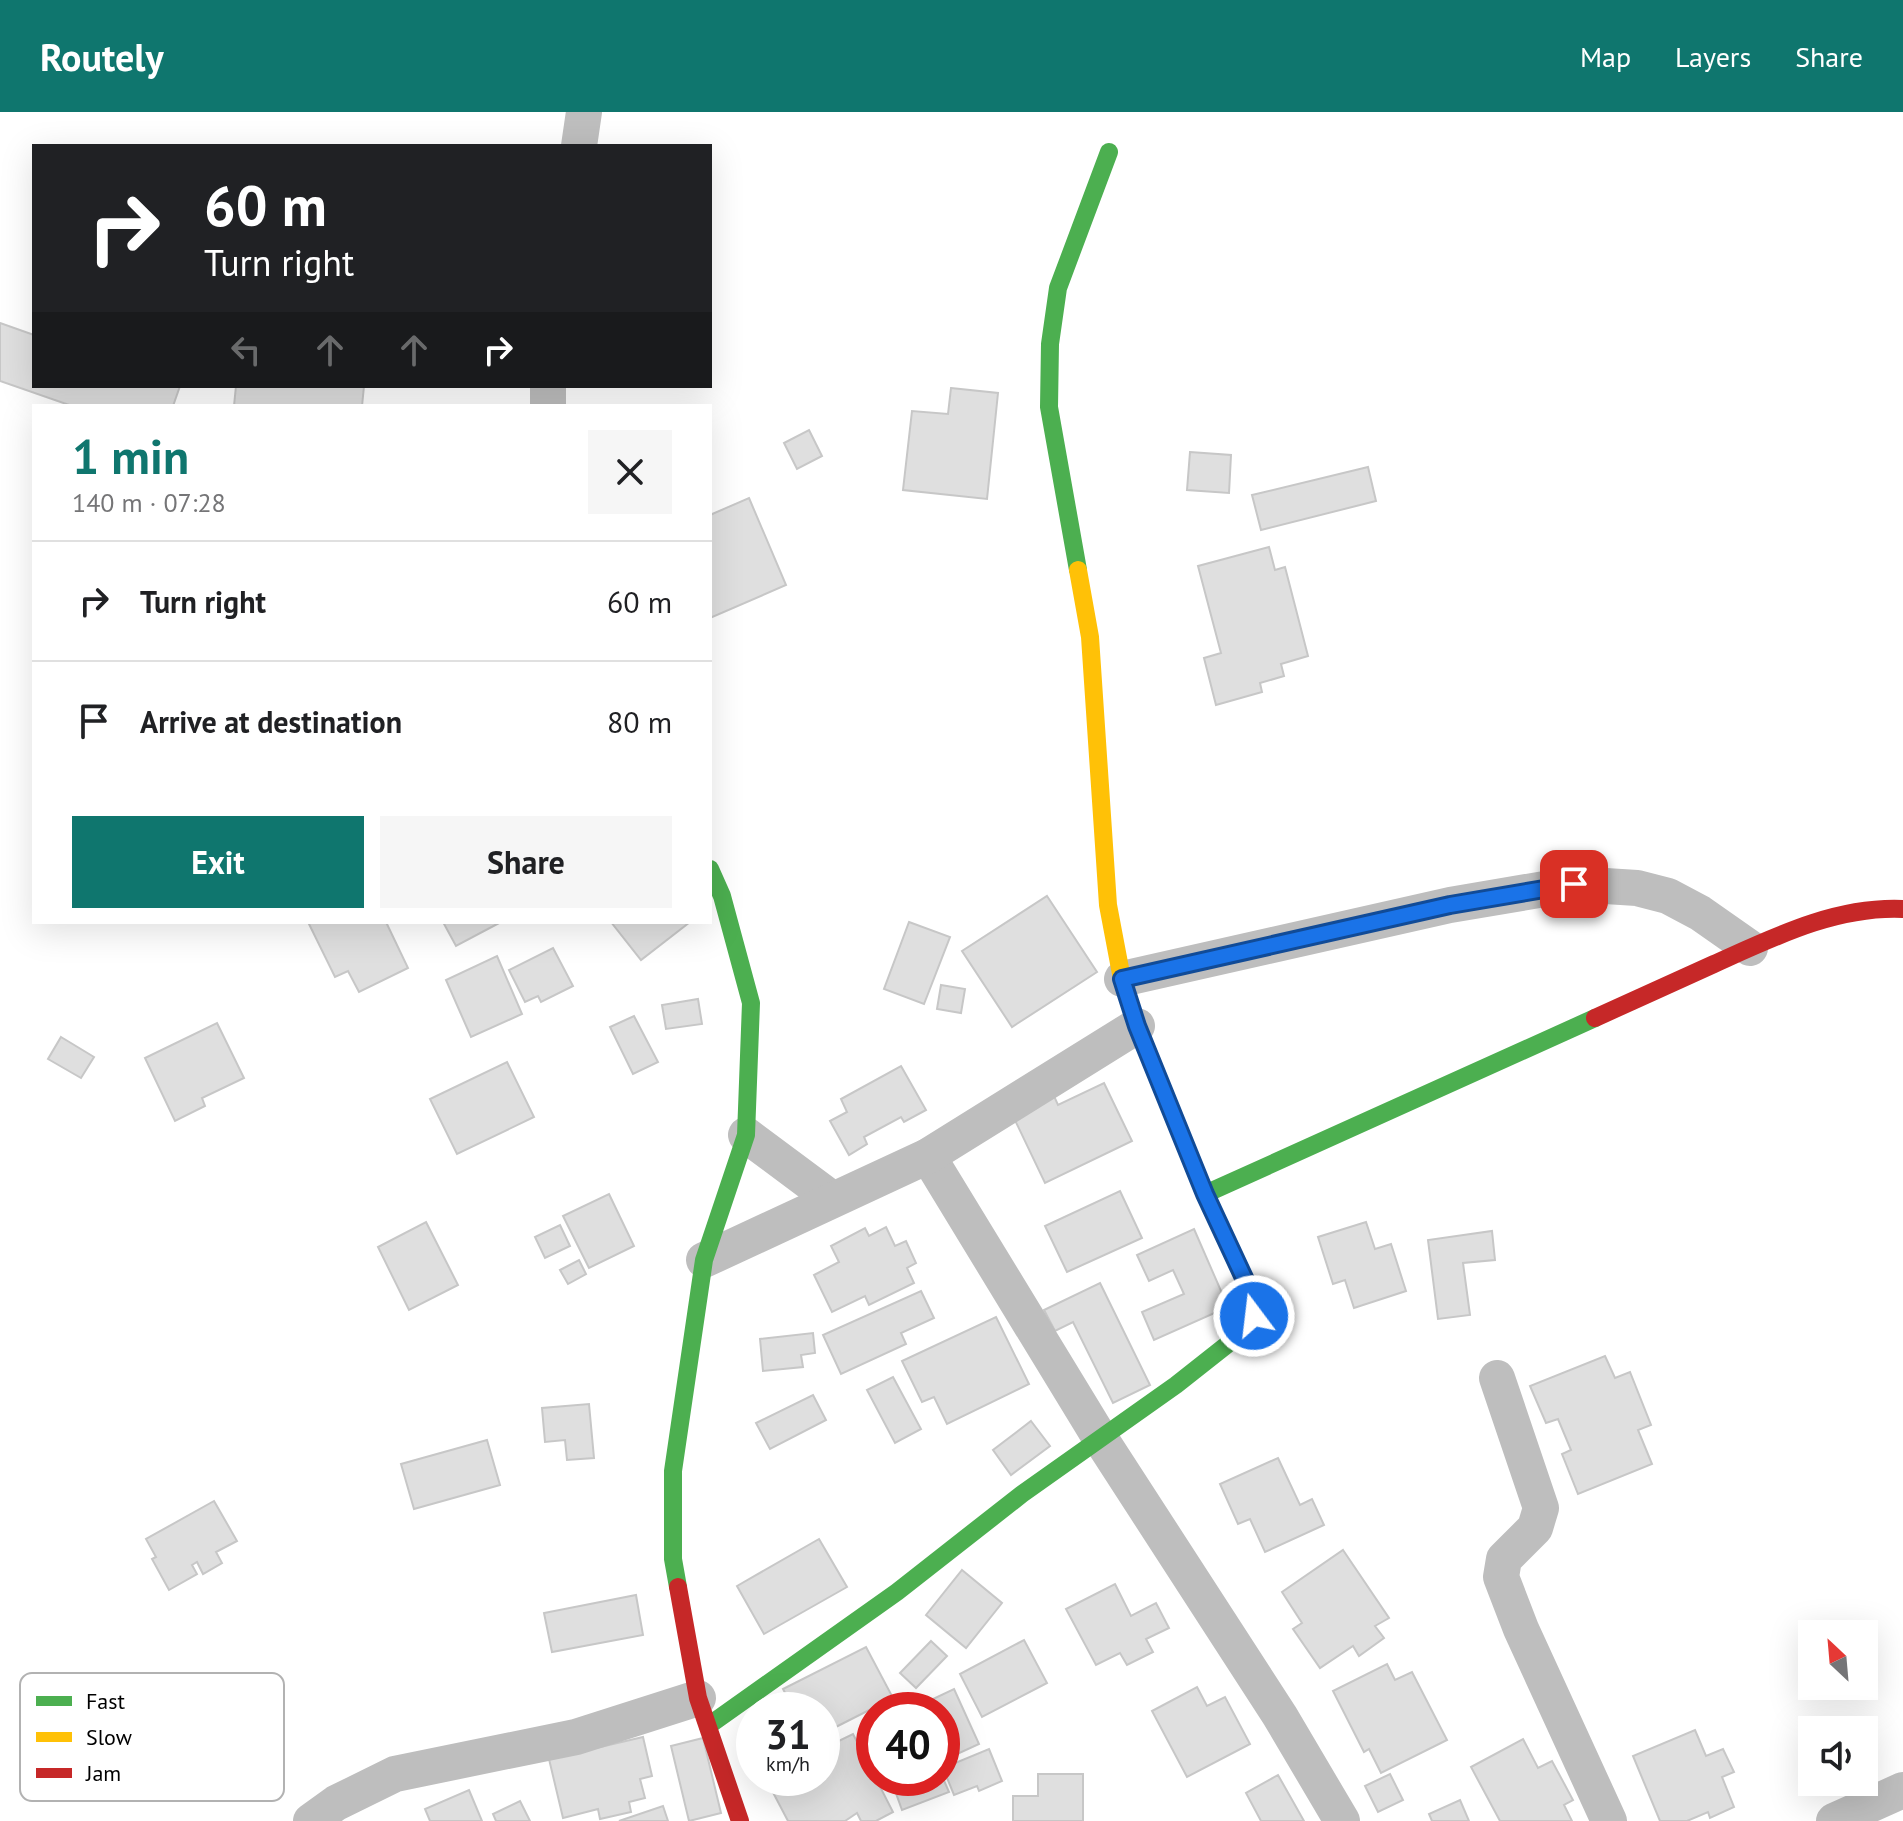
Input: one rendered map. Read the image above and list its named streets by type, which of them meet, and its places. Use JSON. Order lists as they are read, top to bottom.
{
  "legend": ["Fast", "Slow", "Jam"],
  "north": "top left",
  "page": {
    "header": "Routely",
    "nav": ["Map", "Layers", "Share"],
    "turn": ["60 m", "Turn right"],
    "heading": ["1 min", "140 m · 07:28"],
    "list": [
      {
        "name": "Turn right",
        "value": "60 m"
      },
      {
        "name": "Arrive at destination",
        "value": "80 m"
      }
    ],
    "buttons": ["Exit", "Share"],
    "speed": "31 km/h",
    "limit": "40"
  }
}
